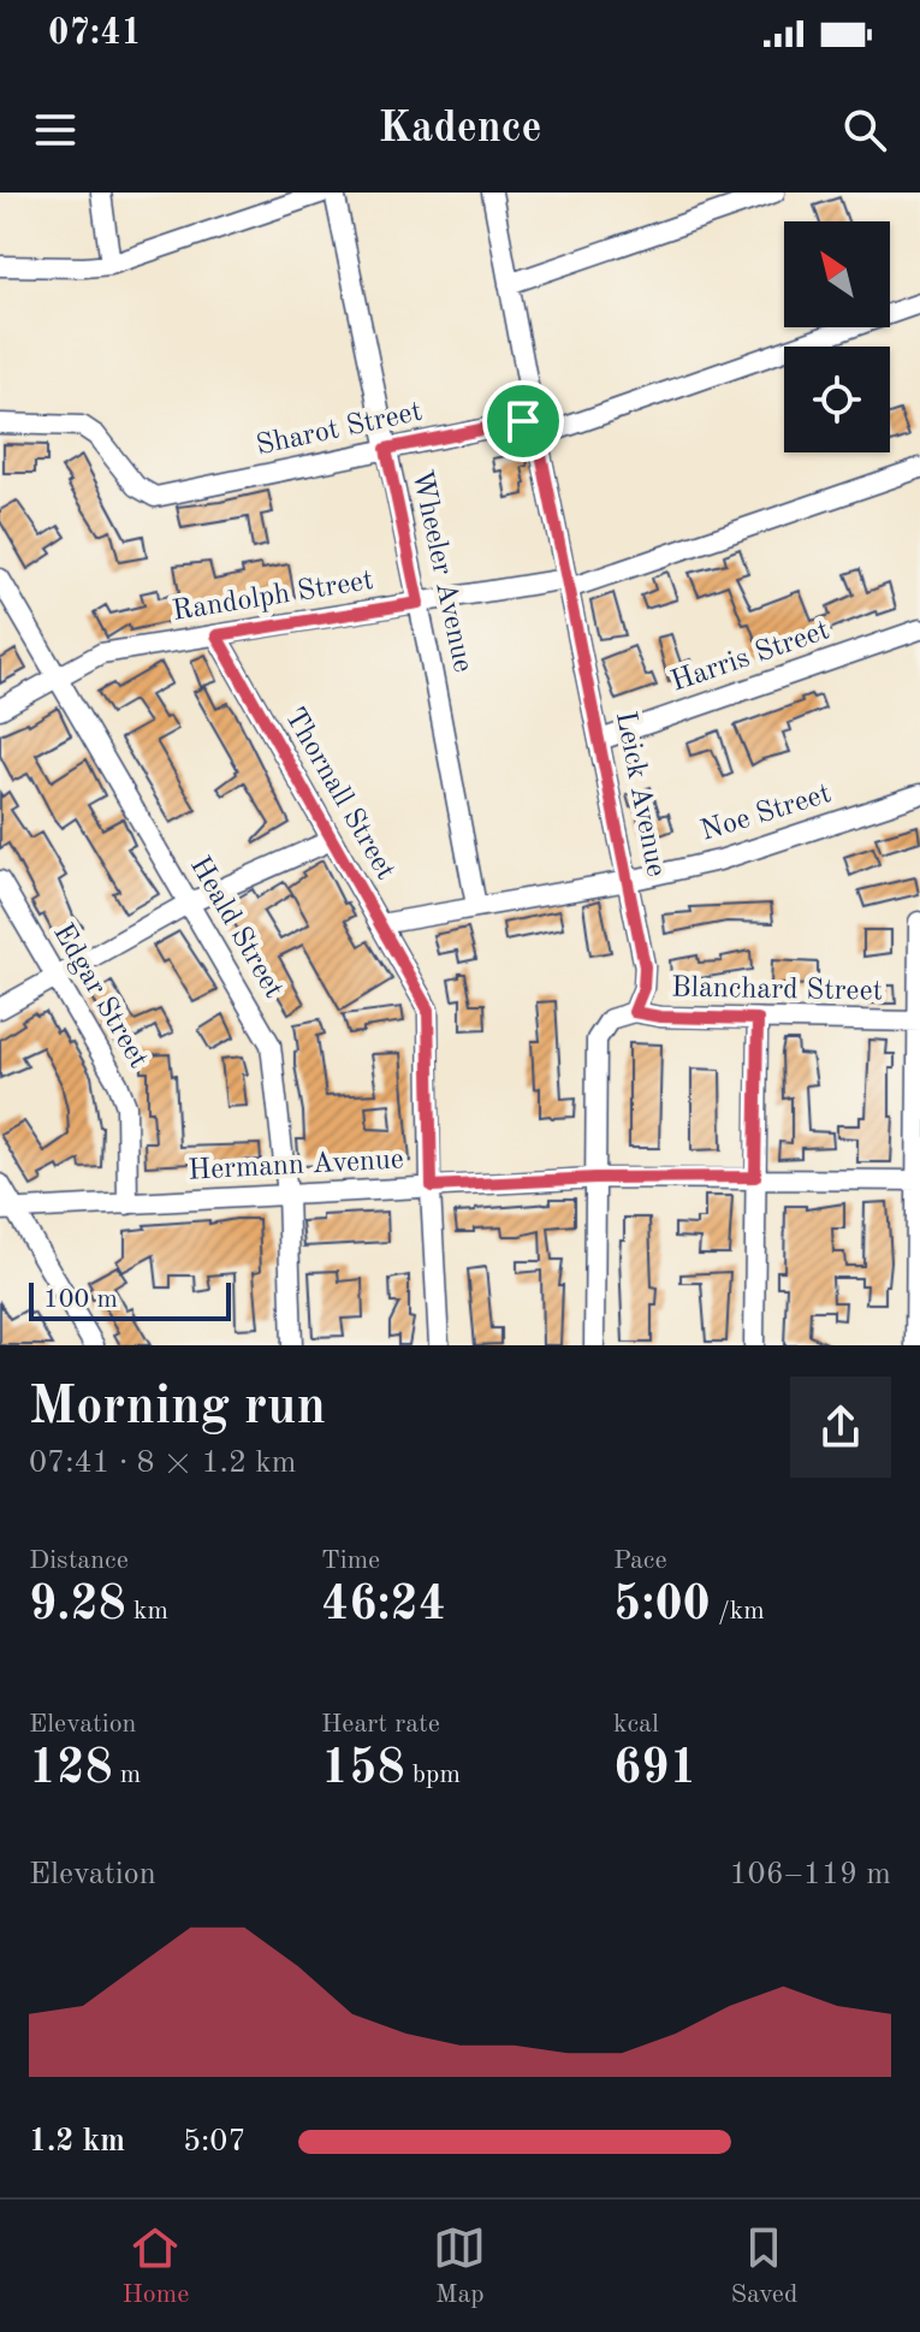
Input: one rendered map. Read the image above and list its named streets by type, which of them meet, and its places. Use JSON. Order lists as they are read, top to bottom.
{
  "streets": {
    "street": [
      "Sharot Street",
      "Wheeler Avenue",
      "Randolph Street",
      "Harris Street",
      "Thornall Street",
      "Leick Avenue",
      "Noe Street",
      "Heald Street",
      "Blanchard Street",
      "Edgar Street",
      "Hermann Avenue"
    ]
  },
  "crossings": [
    ["Sharot Street", "Wheeler Avenue"],
    ["Sharot Street", "Leick Avenue"],
    ["Wheeler Avenue", "Randolph Street"],
    ["Wheeler Avenue", "Noe Street"],
    ["Randolph Street", "Thornall Street"],
    ["Randolph Street", "Leick Avenue"],
    ["Randolph Street", "Heald Street"],
    ["Harris Street", "Leick Avenue"],
    ["Thornall Street", "Noe Street"],
    ["Thornall Street", "Hermann Avenue"],
    ["Leick Avenue", "Noe Street"],
    ["Leick Avenue", "Blanchard Street"],
    ["Heald Street", "Hermann Avenue"],
    ["Edgar Street", "Hermann Avenue"]
  ],
  "scale_bar": "100 m",
  "north": "top left",
  "page": {
    "status": "07:41",
    "header": "Kadence",
    "scale": "100 m",
    "heading": ["Morning run", "07:41 · 8 × 1.2 km"],
    "stats": [
      ["Distance", "9.28 km"],
      ["Time", "46:24"],
      ["Pace", "5:00 /km"],
      ["Elevation", "128 m"],
      ["Heart rate", "158 bpm"],
      ["kcal", "691"]
    ],
    "chart": ["Elevation", "106–119 m"],
    "list": [
      {
        "name": "1.2 km",
        "note": "5:07"
      }
    ],
    "tabs": ["Home", "Map", "Saved"]
  }
}
